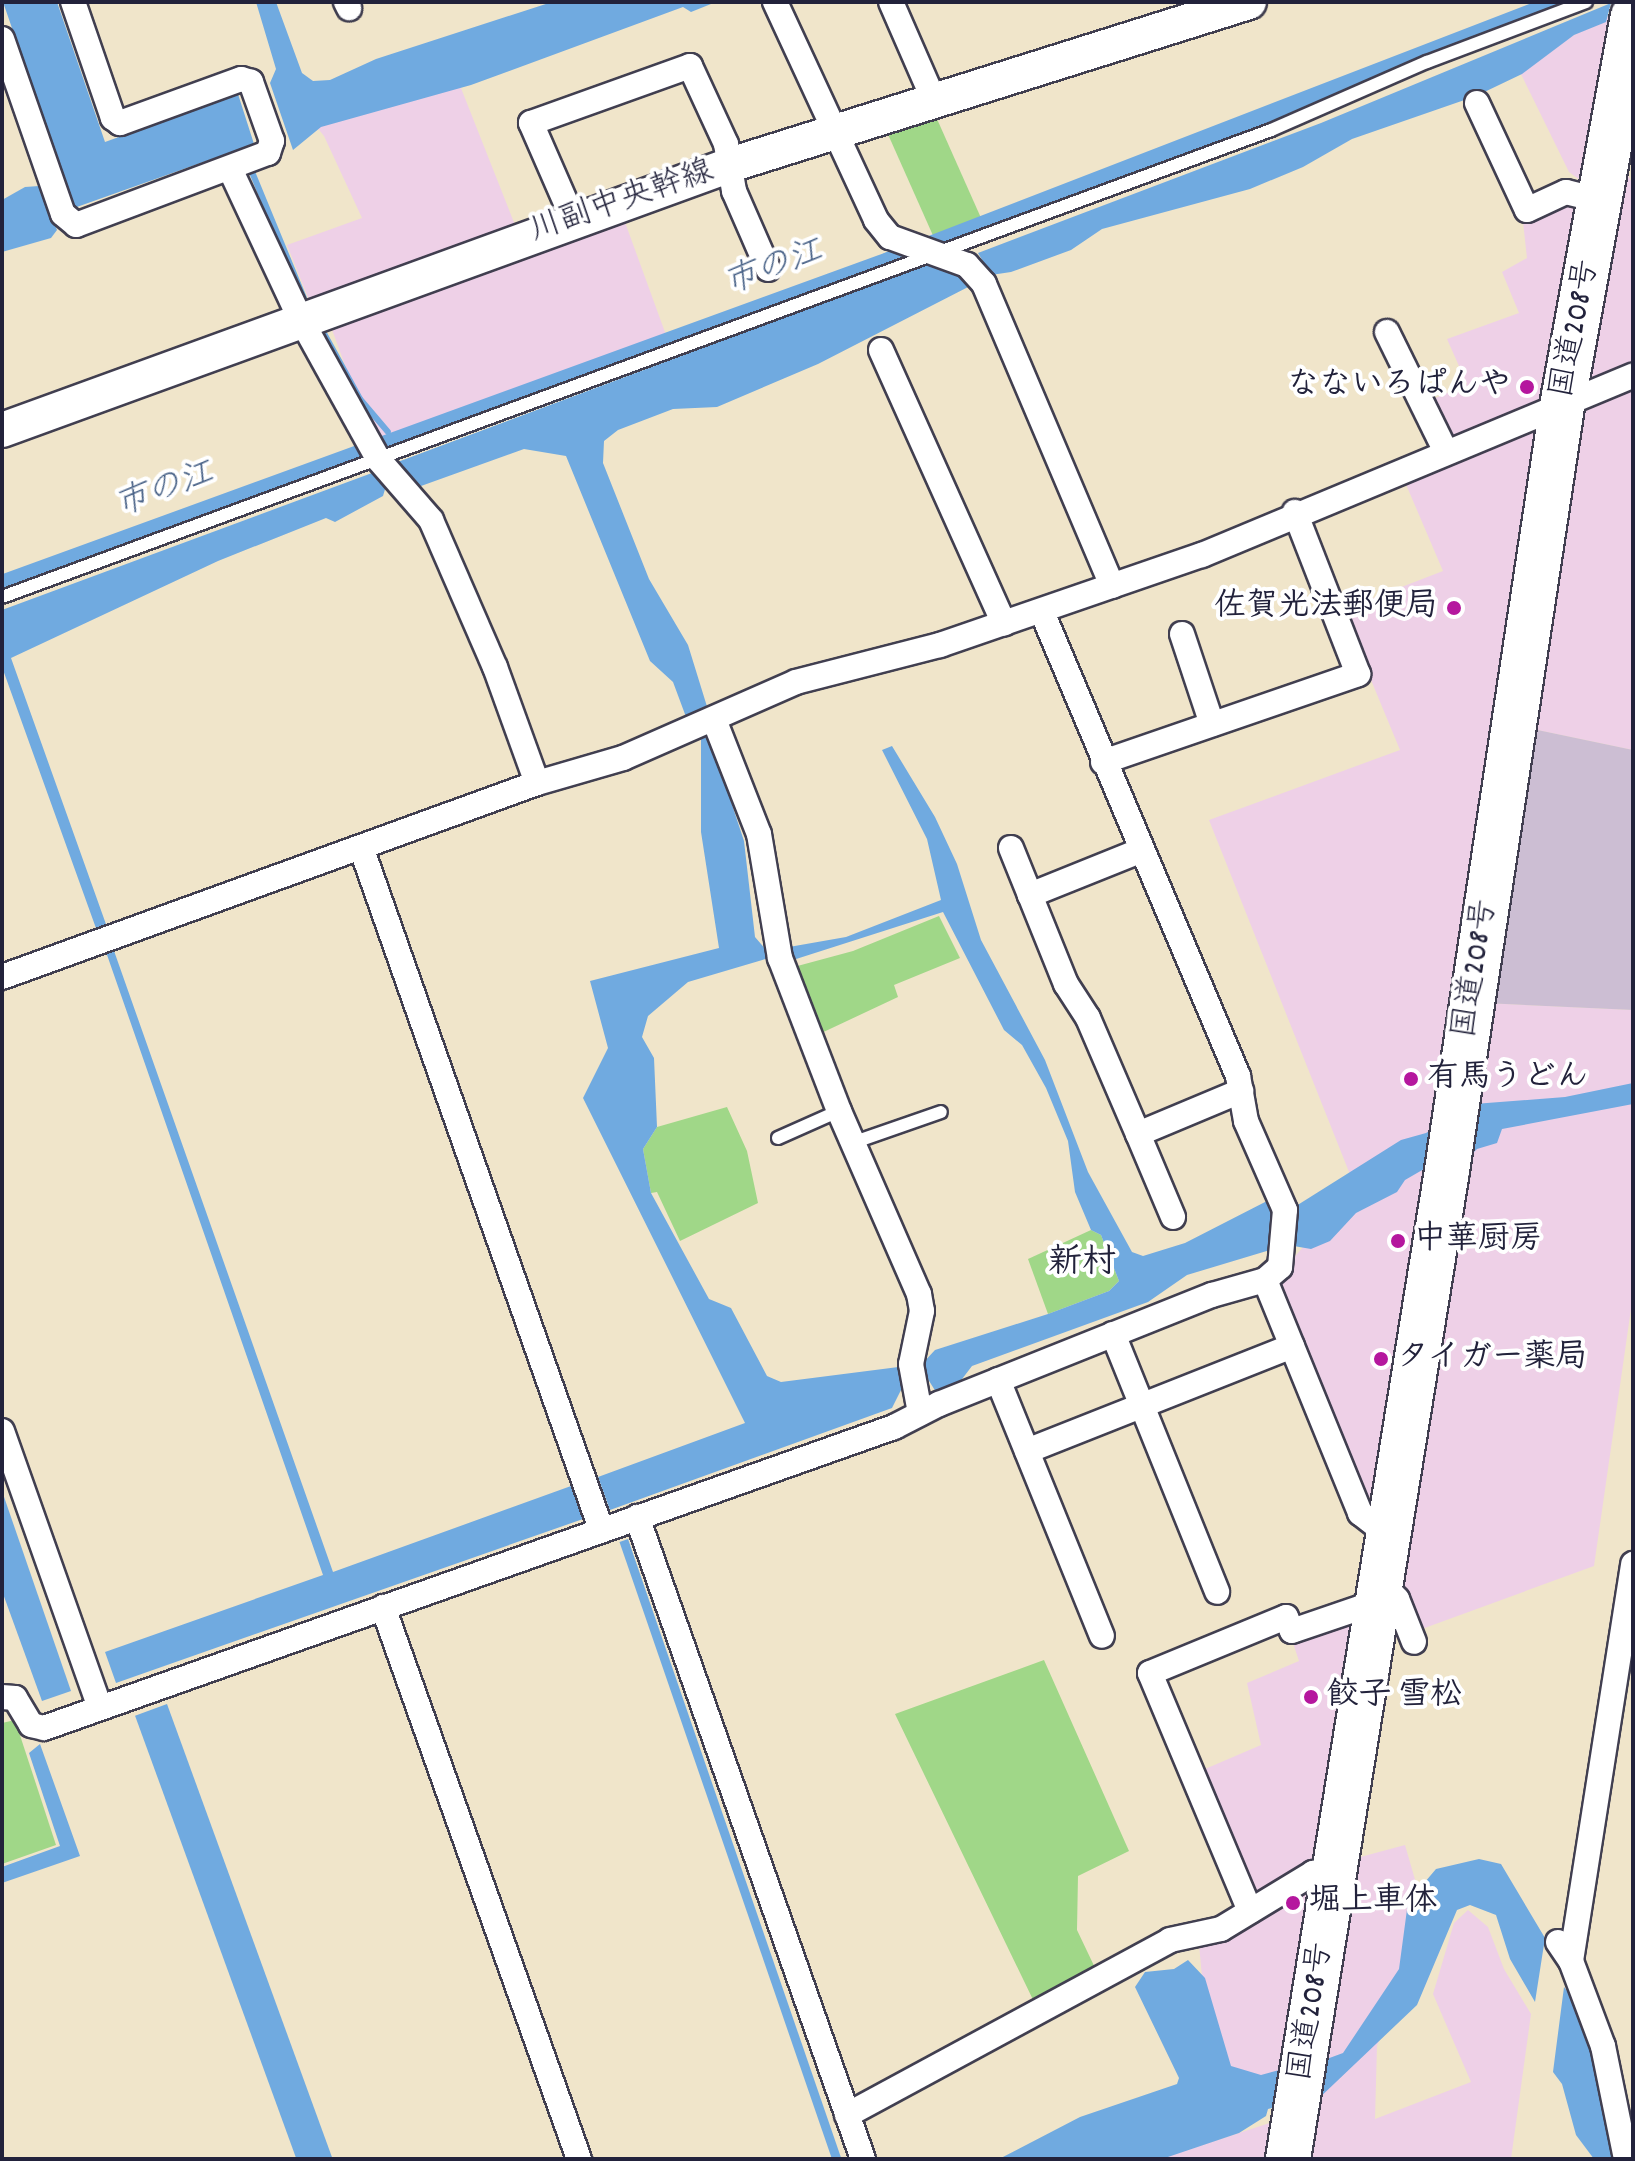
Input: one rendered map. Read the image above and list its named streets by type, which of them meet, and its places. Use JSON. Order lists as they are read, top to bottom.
{
  "streets": {
    "highway": ["国道208号"],
    "street": ["川副中央幹線"]
  },
  "districts": ["新村"],
  "water": ["市の江"],
  "places": [
    "なないろぱんや",
    "佐賀光法郵便局",
    "有馬うどん",
    "中華厨房",
    "タイガー薬局",
    "餃子 雪松",
    "堀上車体"
  ]
}
